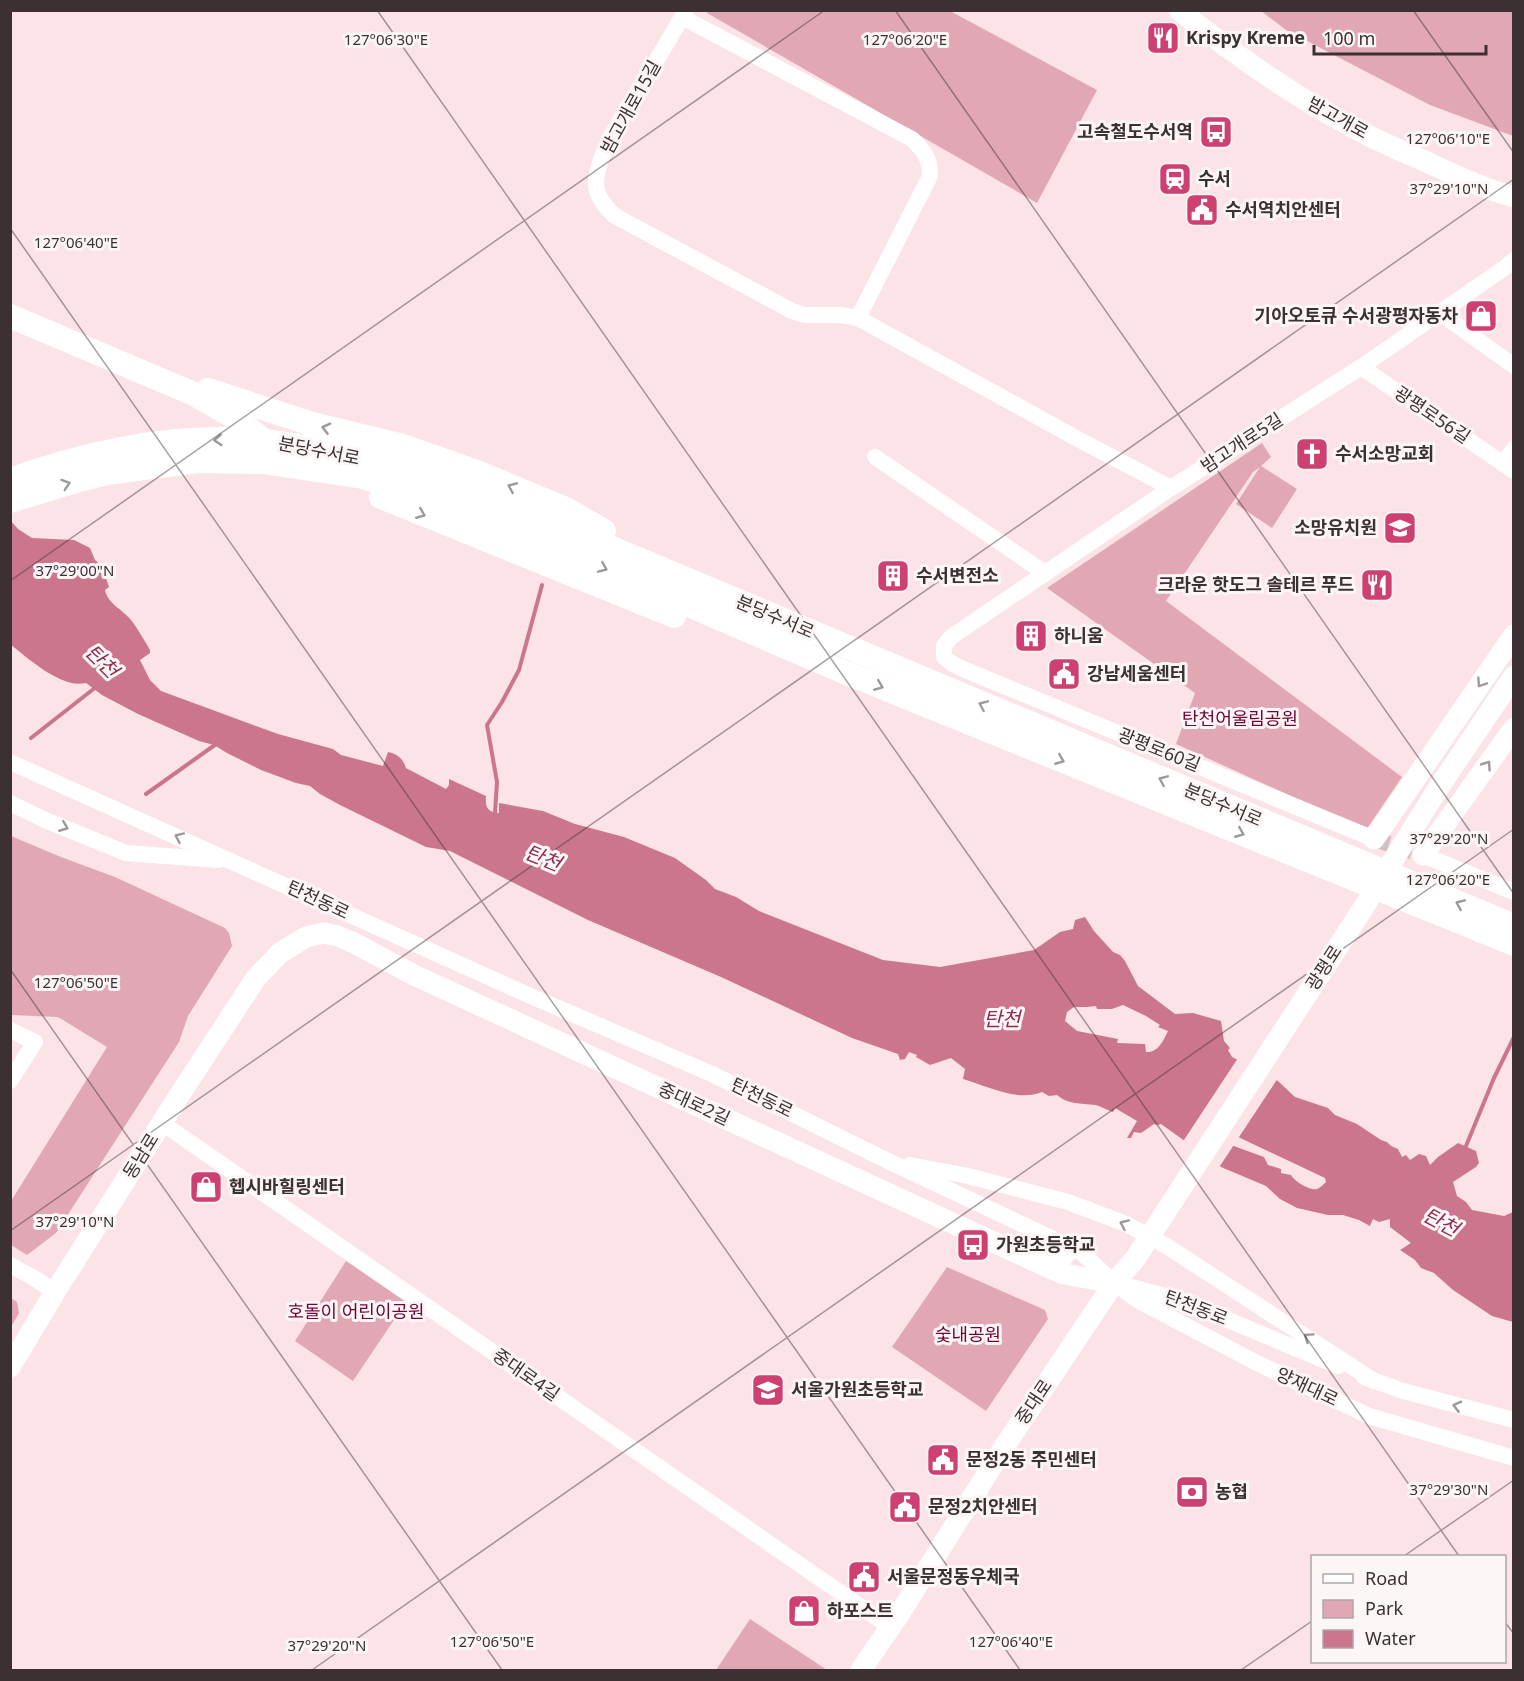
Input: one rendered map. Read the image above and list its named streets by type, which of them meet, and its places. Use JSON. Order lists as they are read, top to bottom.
{
  "streets": {
    "highway": ["분당수서로"],
    "main road": [
      "밤고개로",
      "광평로",
      "중대로2길",
      "동남로",
      "중대로"
    ],
    "street": [
      "밤고개로15길",
      "광평로56길",
      "밤고개로5길",
      "광평로60길",
      "탄천동로",
      "중대로4길",
      "양재대로"
    ]
  },
  "crossings": [
    ["광평로56길", "밤고개로5길"],
    ["밤고개로5길", "광평로60길"],
    ["탄천동로", "중대로2길"],
    ["탄천동로", "양재대로"],
    ["탄천동로", "중대로"],
    ["광평로", "중대로"],
    ["중대로2길", "동남로"],
    ["중대로2길", "양재대로"],
    ["중대로2길", "중대로"],
    ["동남로", "중대로4길"],
    ["중대로4길", "중대로"],
    ["양재대로", "중대로"]
  ],
  "water": ["탄천"],
  "parks": ["탄천어울림공원", "호돌이 어린이공원", "숯내공원"],
  "places": {
    "restaurant": ["Krispy Kreme", "크라운 핫도그 솔테르 푸드"],
    "bus stop": ["고속철도수서역", "가원초등학교"],
    "station": ["수서"],
    "public building": [
      "수서역치안센터",
      "강남세움센터",
      "문정2동 주민센터",
      "문정2치안센터",
      "서울문정동우체국"
    ],
    "shop": ["기아오토큐 수서광평자동차", "헵시바힐링센터", "하포스트"],
    "church": ["수서소망교회"],
    "school or university": ["소망유치원", "서울가원초등학교"],
    "building": ["수서변전소", "하니움"],
    "bank": ["농협"]
  },
  "legend": ["Road", "Park", "Water"],
  "scale_bar": "100 m",
  "coordinates": [
    "127°06'30\"E",
    "127°06'20\"E",
    "127°06'10\"E",
    "37°29'10\"N",
    "127°06'40\"E",
    "37°29'00\"N",
    "37°29'20\"N",
    "127°06'50\"E",
    "37°29'30\"N"
  ]
}
